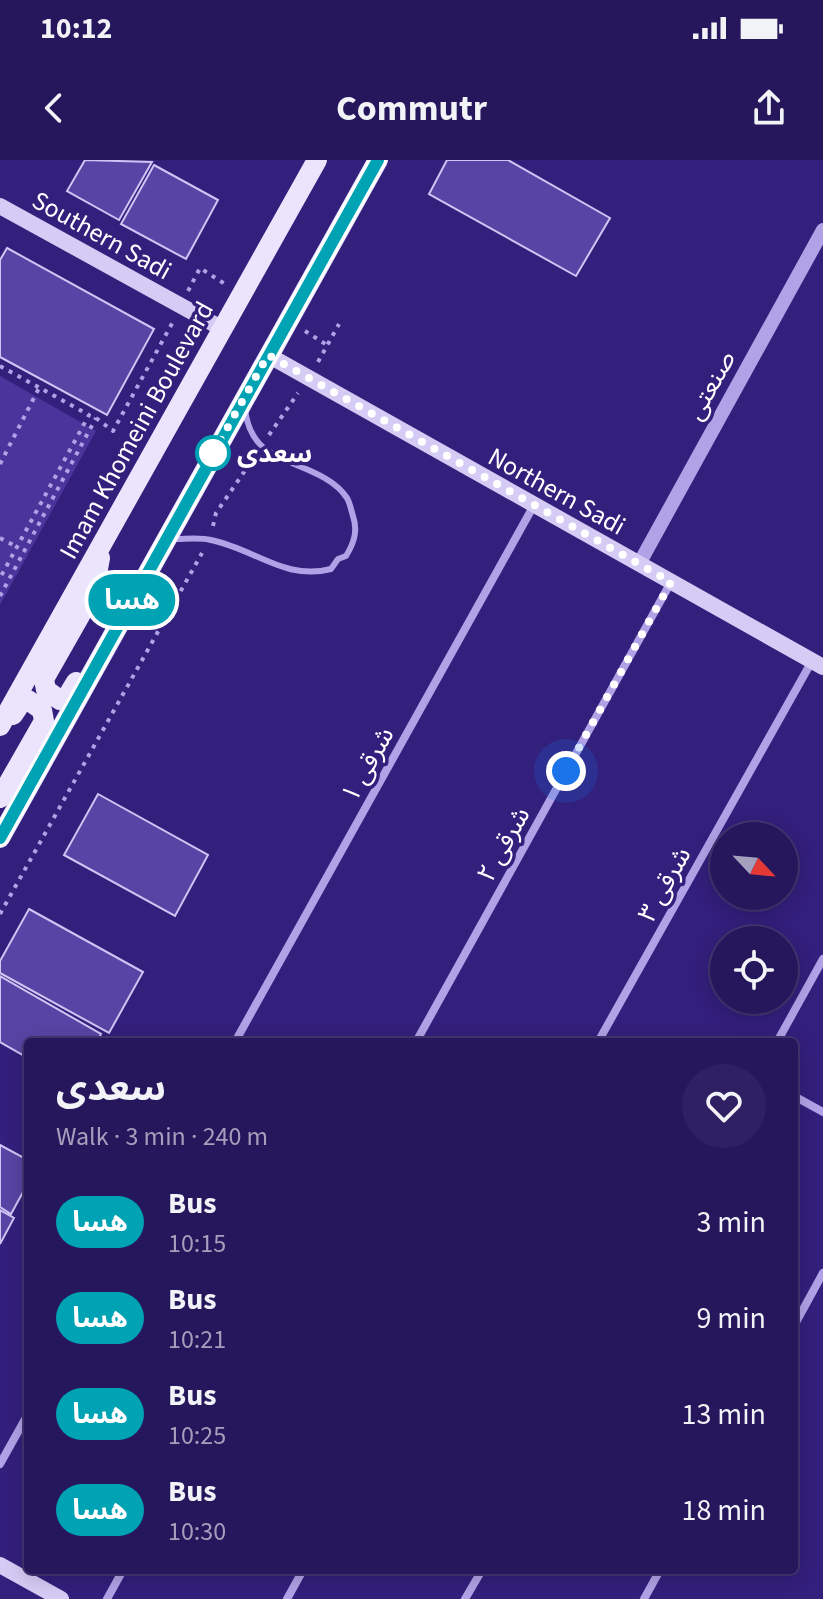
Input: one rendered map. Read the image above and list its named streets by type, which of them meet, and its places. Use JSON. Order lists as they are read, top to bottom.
{
  "streets": {
    "main road": ["Southern Sadi", "Imam Khomeini Boulevard", "Northern Sadi"],
    "street": [
      "صنعتی",
      "۱ شرقی",
      "۲ شرقی",
      "۳ شرقی"
    ]
  },
  "crossings": [
    ["Southern Sadi", "Imam Khomeini Boulevard"],
    ["صنعتی", "Northern Sadi"],
    ["Northern Sadi", "۱ شرقی"],
    ["Northern Sadi", "۲ شرقی"],
    ["Northern Sadi", "۳ شرقی"]
  ],
  "places": ["سعدی"],
  "lines": ["bus line هسا"],
  "north": "bottom right",
  "page": {
    "status": "10:12",
    "header": "Commutr",
    "on_map": "هسا",
    "heading": ["سعدی", "Walk · 3 min · 240 m"],
    "list": [
      {
        "mark": "هسا",
        "name": "Bus",
        "note": "10:15",
        "value": "3 min"
      },
      {
        "mark": "هسا",
        "name": "Bus",
        "note": "10:21",
        "value": "9 min"
      },
      {
        "mark": "هسا",
        "name": "Bus",
        "note": "10:25",
        "value": "13 min"
      },
      {
        "mark": "هسا",
        "name": "Bus",
        "note": "10:30",
        "value": "18 min"
      }
    ]
  }
}
